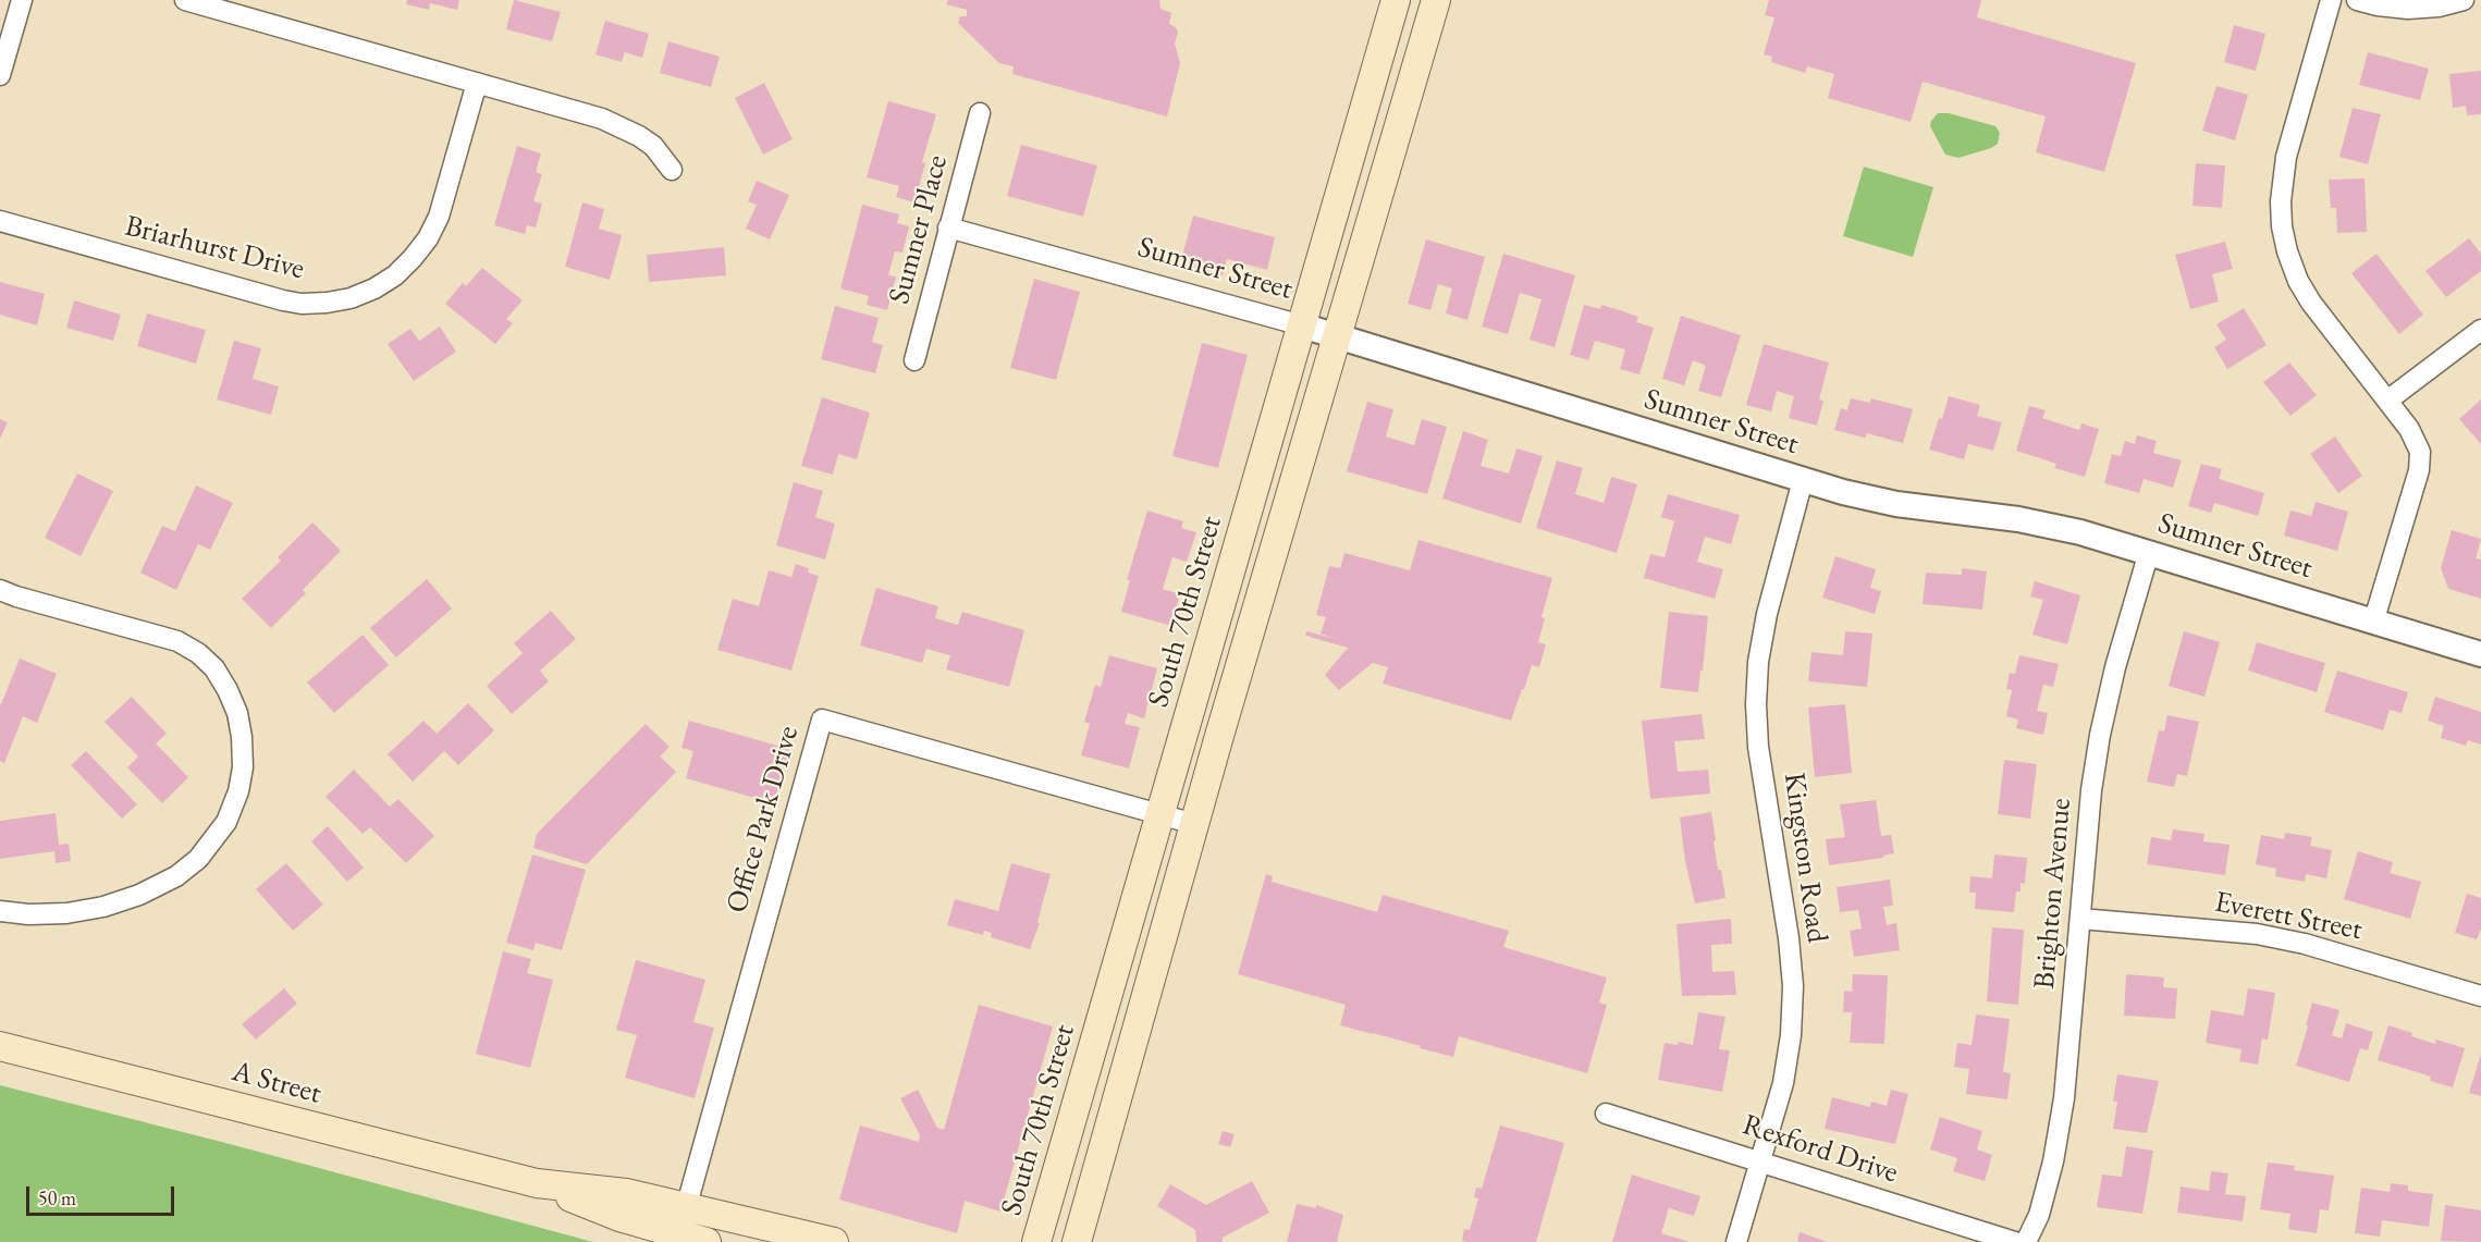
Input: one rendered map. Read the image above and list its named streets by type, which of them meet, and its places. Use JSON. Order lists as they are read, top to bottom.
{
  "streets": {
    "main road": ["South 70th Street", "A Street"],
    "street": [
      "Sumner Place",
      "Briarhurst Drive",
      "Sumner Street",
      "Office Park Drive",
      "Kingston Road",
      "Brighton Avenue",
      "Everett Street",
      "Rexford Drive"
    ]
  },
  "crossings": [
    ["Sumner Place", "Sumner Street"],
    ["Sumner Street", "South 70th Street"],
    ["Sumner Street", "Kingston Road"],
    ["Sumner Street", "Brighton Avenue"],
    ["South 70th Street", "Office Park Drive"],
    ["Office Park Drive", "A Street"],
    ["Kingston Road", "Rexford Drive"],
    ["Brighton Avenue", "Everett Street"]
  ],
  "scale_bar": "50 m"
}
